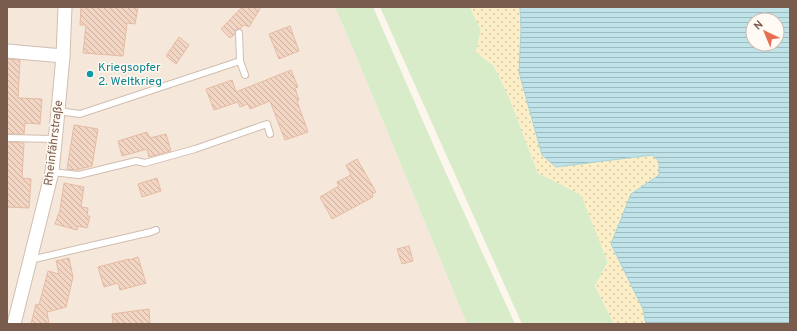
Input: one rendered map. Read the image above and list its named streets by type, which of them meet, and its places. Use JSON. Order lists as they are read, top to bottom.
{
  "streets": {
    "street": ["Rheinfährstraße"]
  },
  "places": ["Kriegsopfer 2. Weltkrieg"],
  "north": "top left"
}
